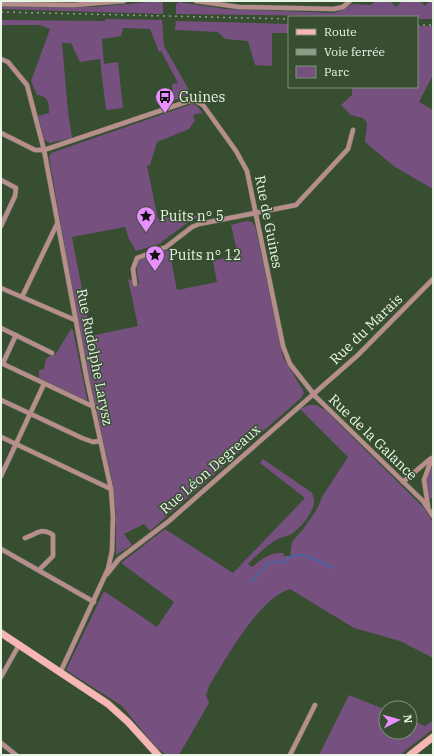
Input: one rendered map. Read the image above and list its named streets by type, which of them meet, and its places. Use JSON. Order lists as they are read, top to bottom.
{
  "streets": {
    "street": [
      "Rue de Guines",
      "Rue du Marais",
      "Rue Rudolphe Larysz",
      "Rue de la Galance",
      "Rue Léon Degreaux"
    ]
  },
  "crossings": [
    ["Rue de Guines", "Rue du Marais"],
    ["Rue de Guines", "Rue Rudolphe Larysz"],
    ["Rue de Guines", "Rue de la Galance"],
    ["Rue de Guines", "Rue Léon Degreaux"],
    ["Rue du Marais", "Rue de la Galance"],
    ["Rue du Marais", "Rue Léon Degreaux"],
    ["Rue Rudolphe Larysz", "Rue Léon Degreaux"],
    ["Rue de la Galance", "Rue Léon Degreaux"]
  ],
  "places": {
    "bus stop": ["Guines"],
    "place": ["Puits n° 5", "Puits n° 12"]
  },
  "legend": ["Route", "Voie ferrée", "Parc"],
  "north": "right"
}
